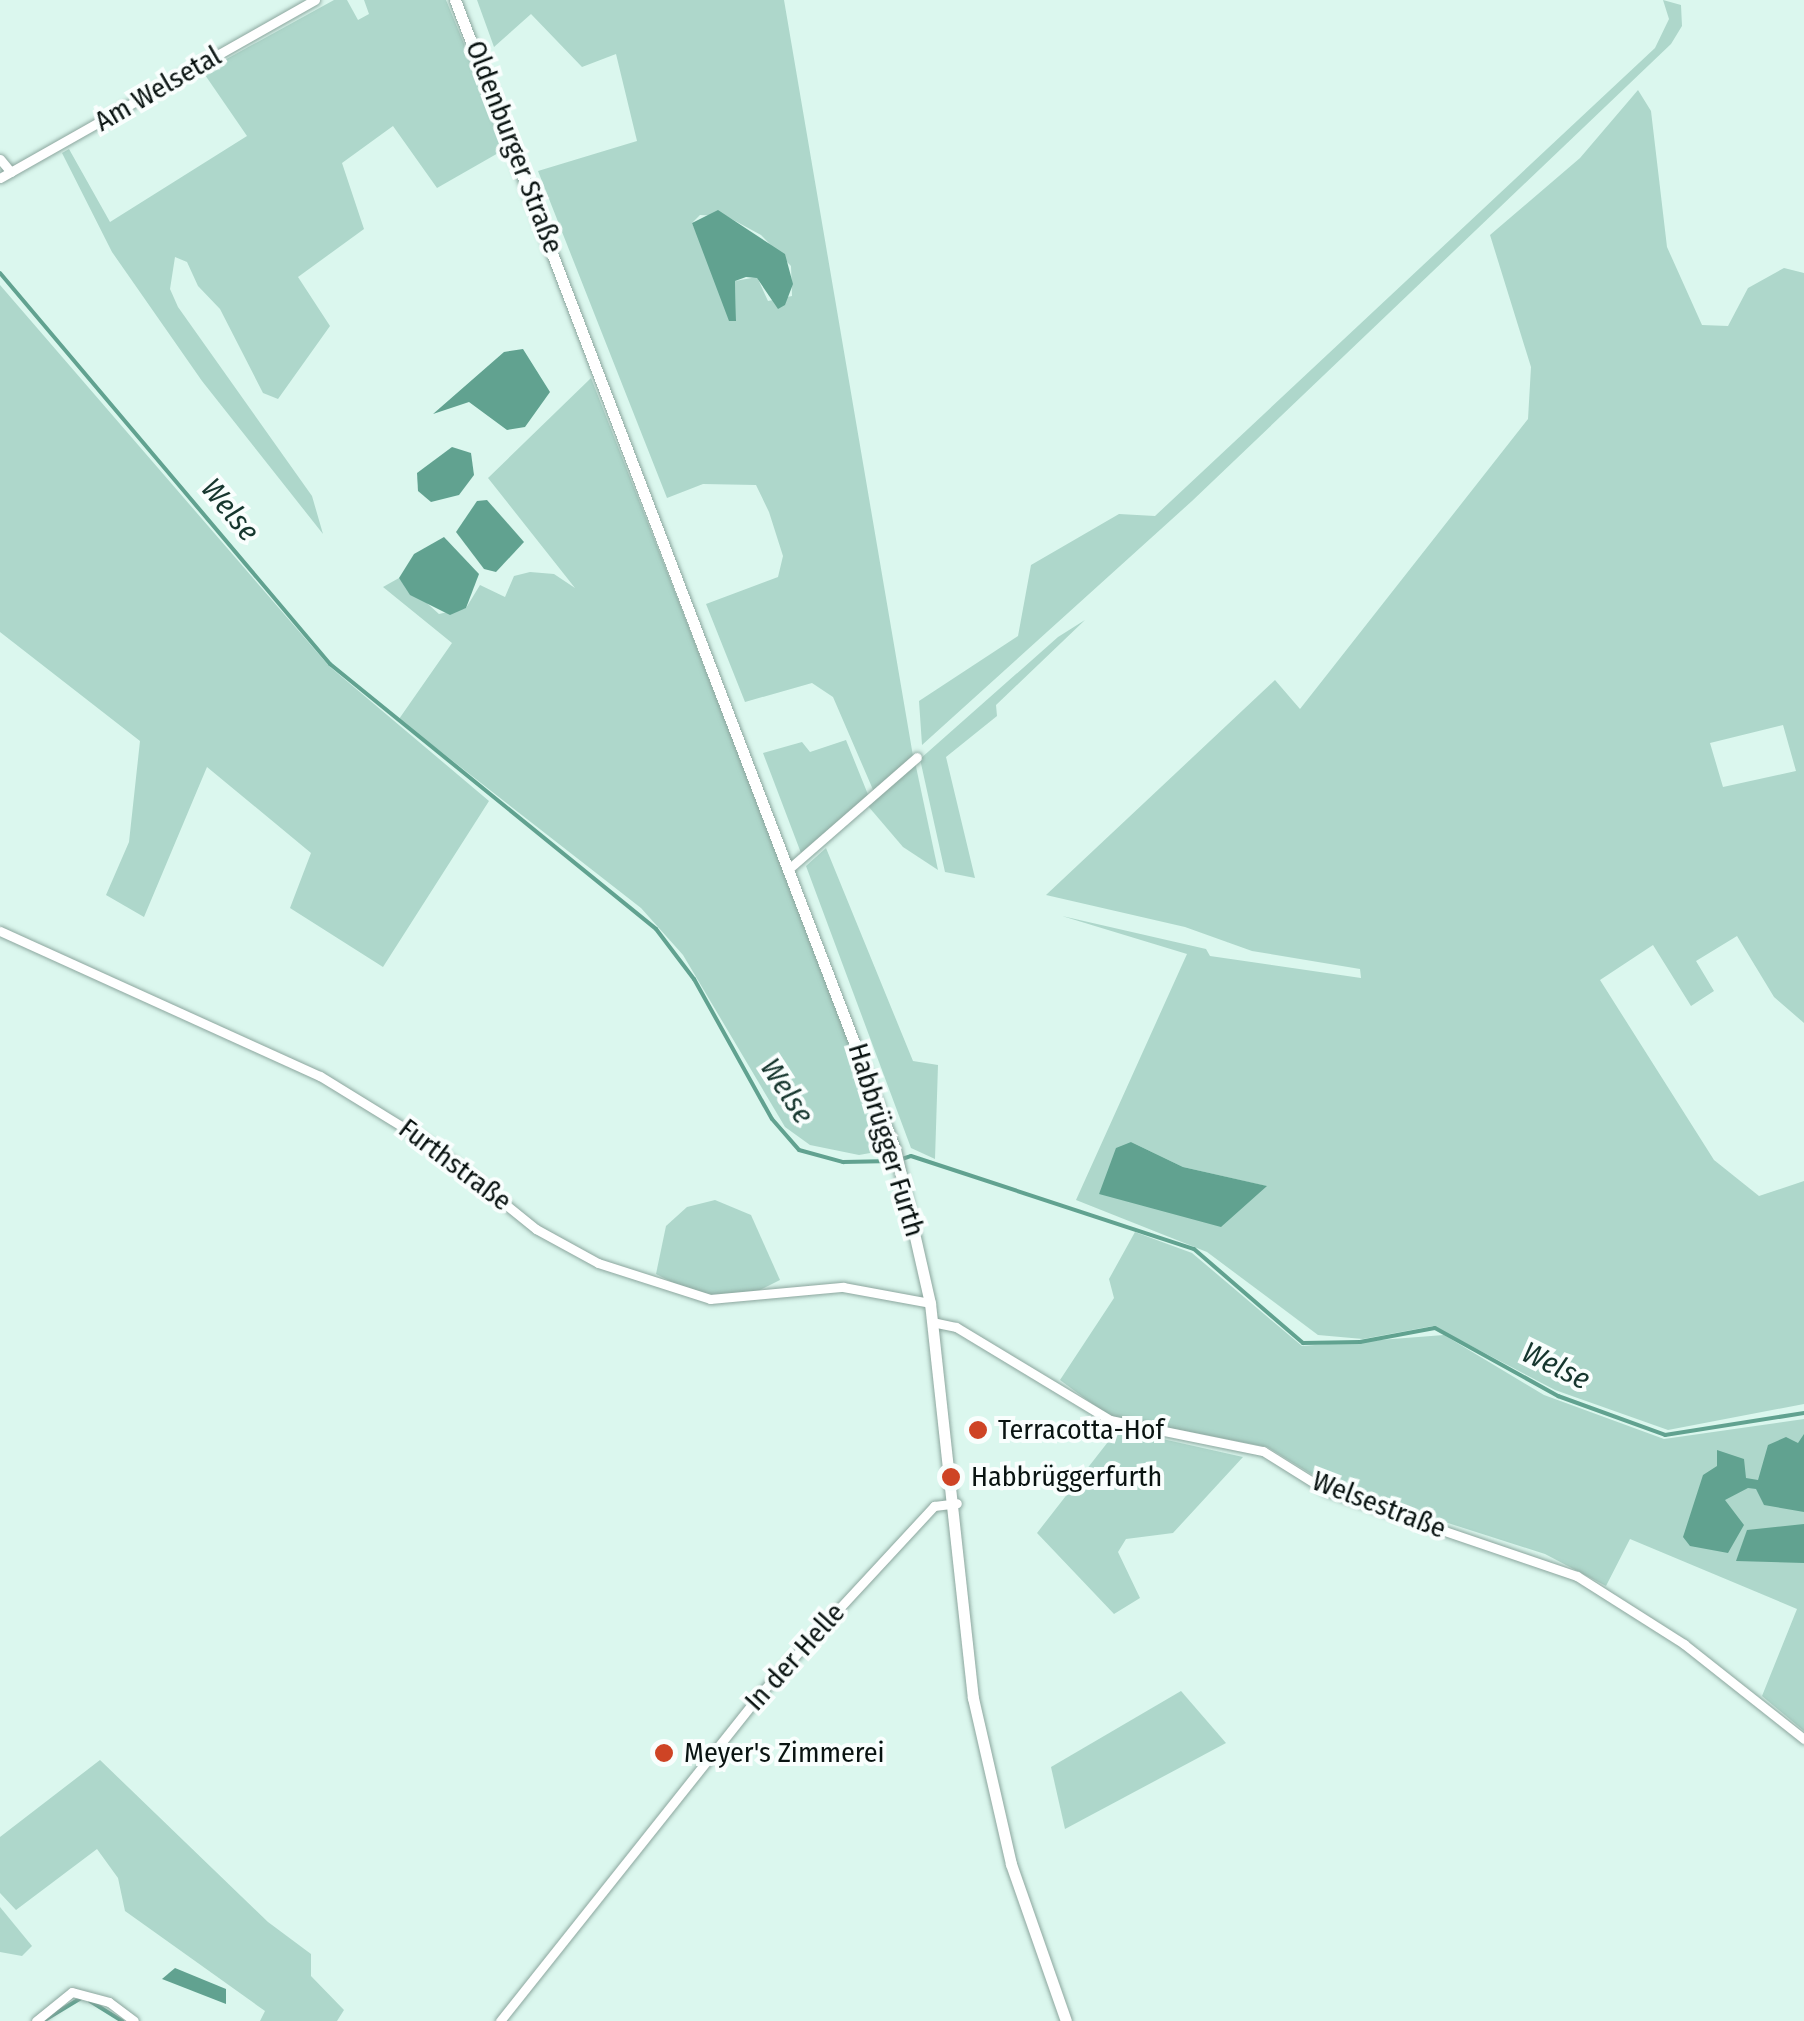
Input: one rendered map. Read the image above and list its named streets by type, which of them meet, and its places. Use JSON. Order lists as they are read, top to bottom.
{
  "streets": {
    "street": [
      "Am Welsetal",
      "Oldenburger Straße",
      "Habbrügger Furth",
      "Furthstraße",
      "Welsestraße",
      "In der Helle"
    ]
  },
  "crossings": [
    ["Oldenburger Straße", "Habbrügger Furth"],
    ["Habbrügger Furth", "Furthstraße"],
    ["Habbrügger Furth", "Welsestraße"],
    ["Habbrügger Furth", "In der Helle"]
  ],
  "water": ["Welse"],
  "places": ["Terracotta-Hof", "Habbrüggerfurth", "Meyer's Zimmerei"]
}
